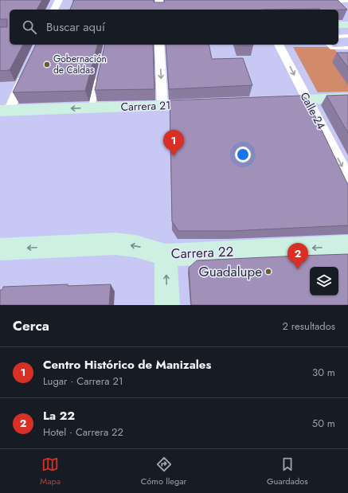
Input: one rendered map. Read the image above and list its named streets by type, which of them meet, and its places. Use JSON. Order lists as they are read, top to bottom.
{
  "streets": {
    "main road": ["Carrera 21", "Carrera 22"],
    "street": ["Calle 24"]
  },
  "one_way": ["Carrera 21", "Calle 24", "Carrera 22"],
  "places": ["Gobernación de Caldas", "Guadalupe"],
  "page": {
    "search": "Buscar aquí",
    "pins": ["1", "2"],
    "heading": ["Cerca", "2 resultados"],
    "list": [
      {
        "mark": "1",
        "name": "Centro Histórico de Manizales",
        "note": "Lugar · Carrera 21",
        "value": "30 m"
      },
      {
        "mark": "2",
        "name": "La 22",
        "note": "Hotel · Carrera 22",
        "value": "50 m"
      }
    ],
    "nav": ["Mapa", "Cómo llegar", "Guardados"]
  }
}
